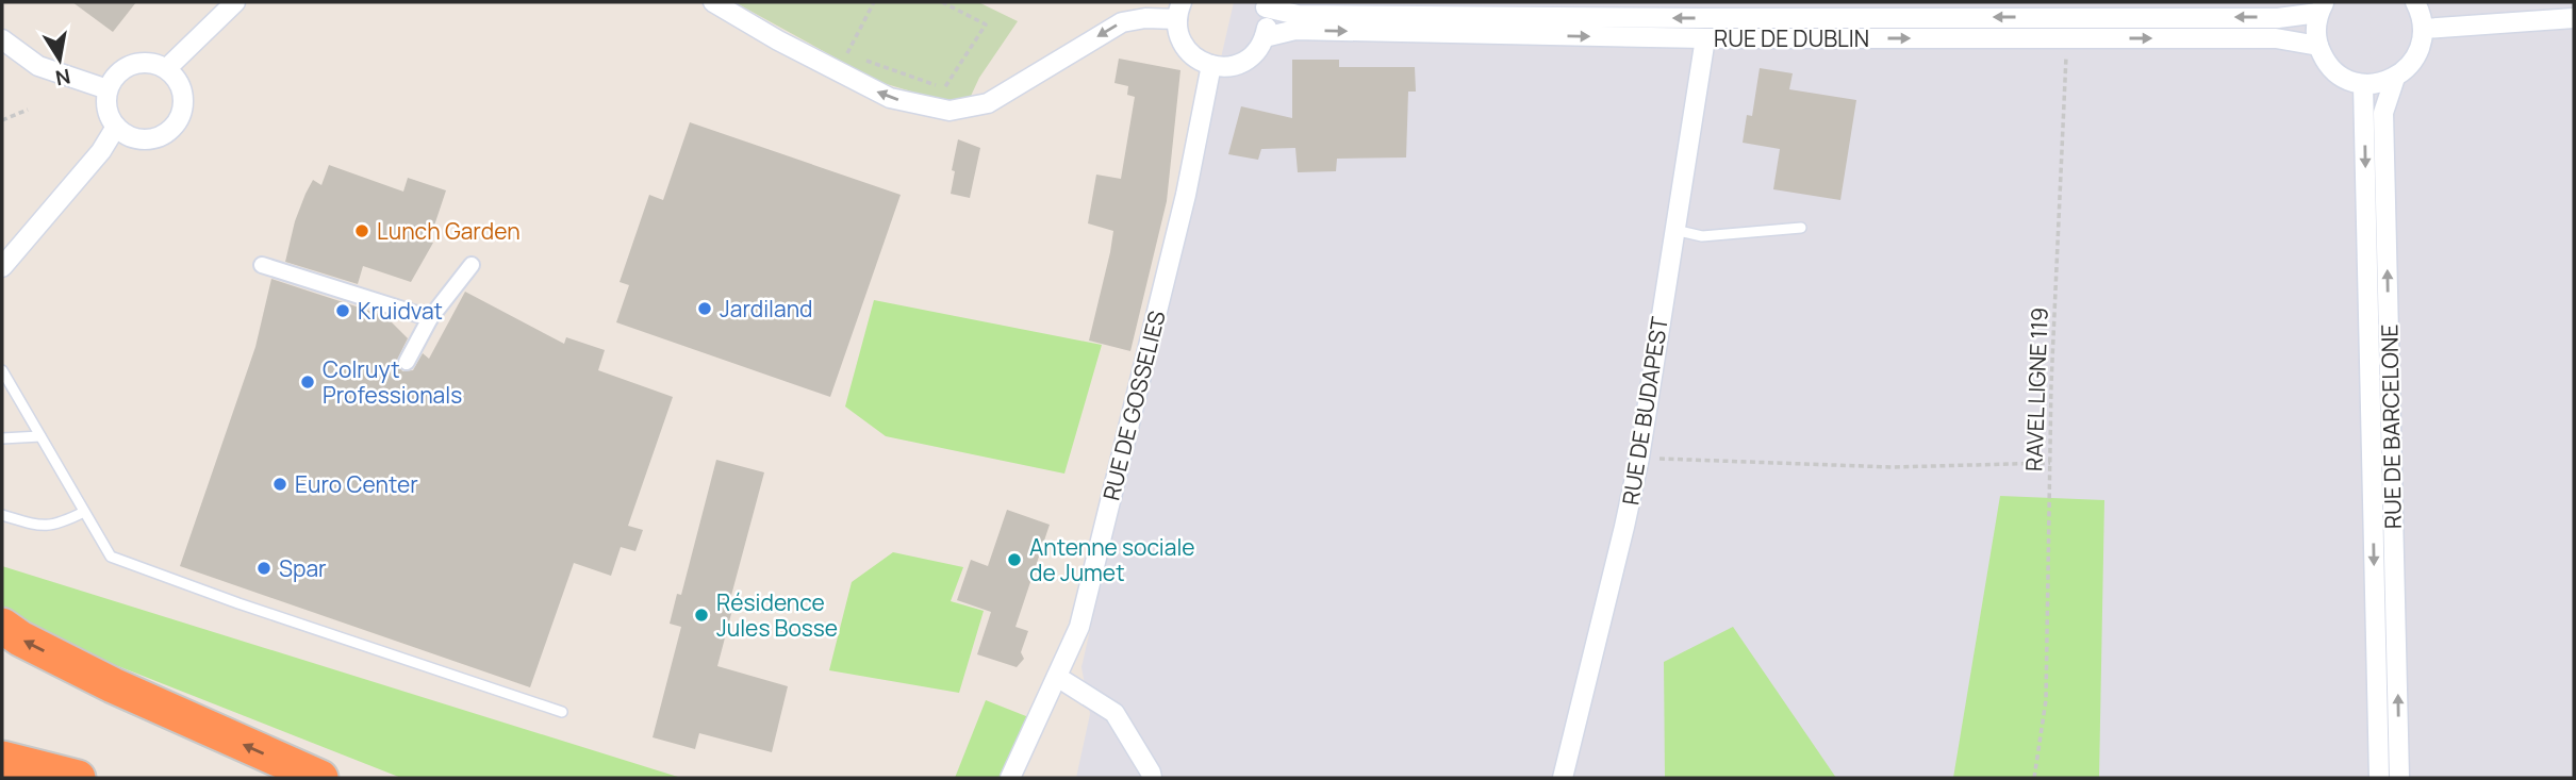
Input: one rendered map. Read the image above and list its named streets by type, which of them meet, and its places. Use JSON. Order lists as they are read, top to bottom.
{
  "streets": {
    "street": [
      "RUE DE DUBLIN",
      "RUE DE GOSSELIES",
      "RUE DE BUDAPEST",
      "RUE DE BARCELONE"
    ],
    "path": ["RAVEL LIGNE 119"]
  },
  "crossings": [
    ["RUE DE DUBLIN", "RAVEL LIGNE 119"],
    ["RUE DE DUBLIN", "RUE DE BUDAPEST"]
  ],
  "places": [
    "Lunch Garden",
    "Jardiland",
    "Kruidvat",
    "Colruyt Professionals",
    "Euro Center",
    "Antenne sociale de Jumet",
    "Spar",
    "Résidence Jules Bosse"
  ],
  "north": "bottom"
}
